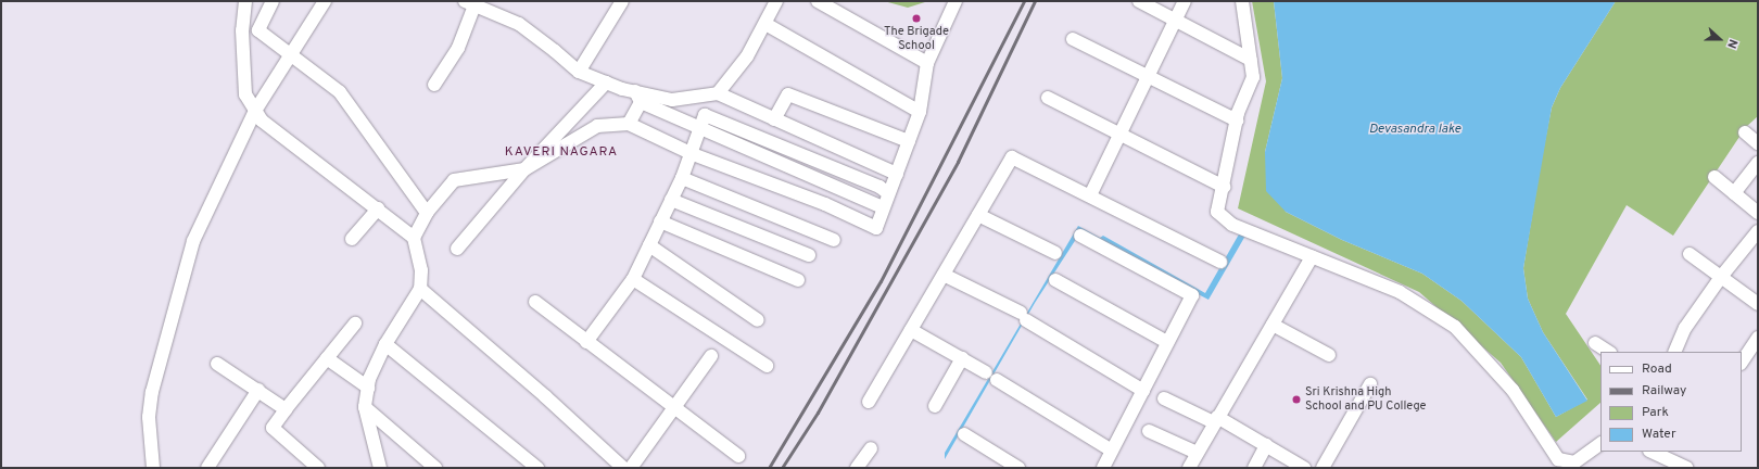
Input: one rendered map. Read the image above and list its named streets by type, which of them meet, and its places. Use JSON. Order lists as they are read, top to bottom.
{
  "districts": ["KAVERI NAGARA"],
  "water": ["Devasandra lake"],
  "places": ["The Brigade School", "Sri Krishna High School and PU College"],
  "legend": [
    "Road",
    "Railway",
    "Park",
    "Water"
  ],
  "north": "right"
}
